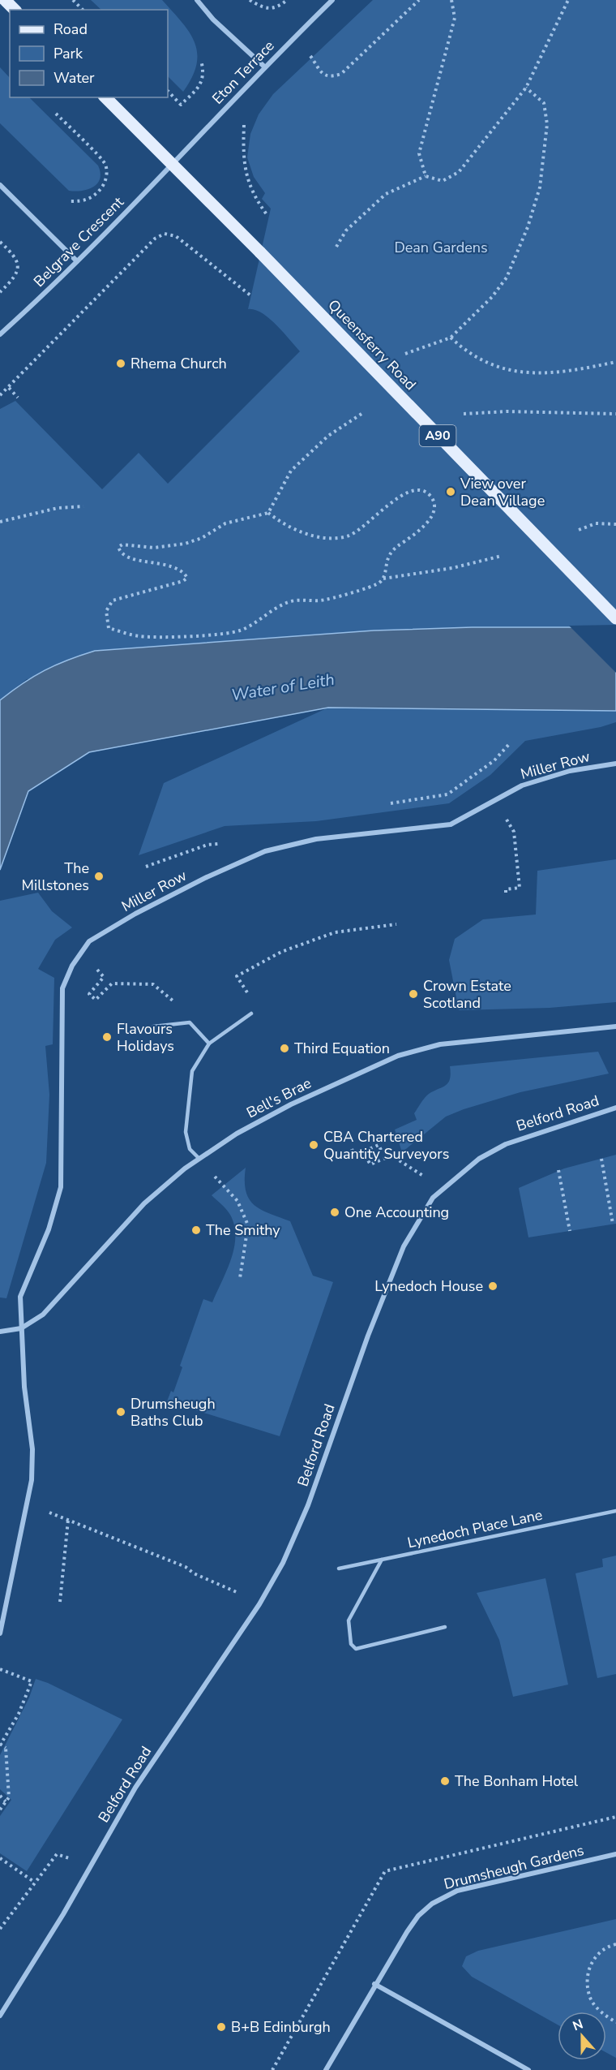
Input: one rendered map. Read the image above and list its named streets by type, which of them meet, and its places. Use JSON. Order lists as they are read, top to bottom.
{
  "streets": {
    "main road": ["Queensferry Road", "A90"],
    "street": [
      "Eton Terrace",
      "Belgrave Crescent",
      "Miller Row",
      "Bell's Brae",
      "Belford Road",
      "Drumsheugh Gardens"
    ],
    "lane": ["Lynedoch Place Lane"]
  },
  "crossings": [
    ["Eton Terrace", "Belgrave Crescent"],
    ["Eton Terrace", "Queensferry Road"],
    ["Belgrave Crescent", "Queensferry Road"],
    ["Miller Row", "Bell's Brae"]
  ],
  "water": ["Water of Leith"],
  "parks": ["Dean Gardens"],
  "places": [
    "Rhema Church",
    "View over Dean Village",
    "The Millstones",
    "Crown Estate Scotland",
    "Flavours Holidays",
    "Third Equation",
    "CBA Chartered Quantity Surveyors",
    "One Accounting",
    "The Smithy",
    "Lynedoch House",
    "Drumsheugh Baths Club",
    "The Bonham Hotel",
    "B+B Edinburgh"
  ],
  "legend": ["Road", "Park", "Water"],
  "north": "top"
}
